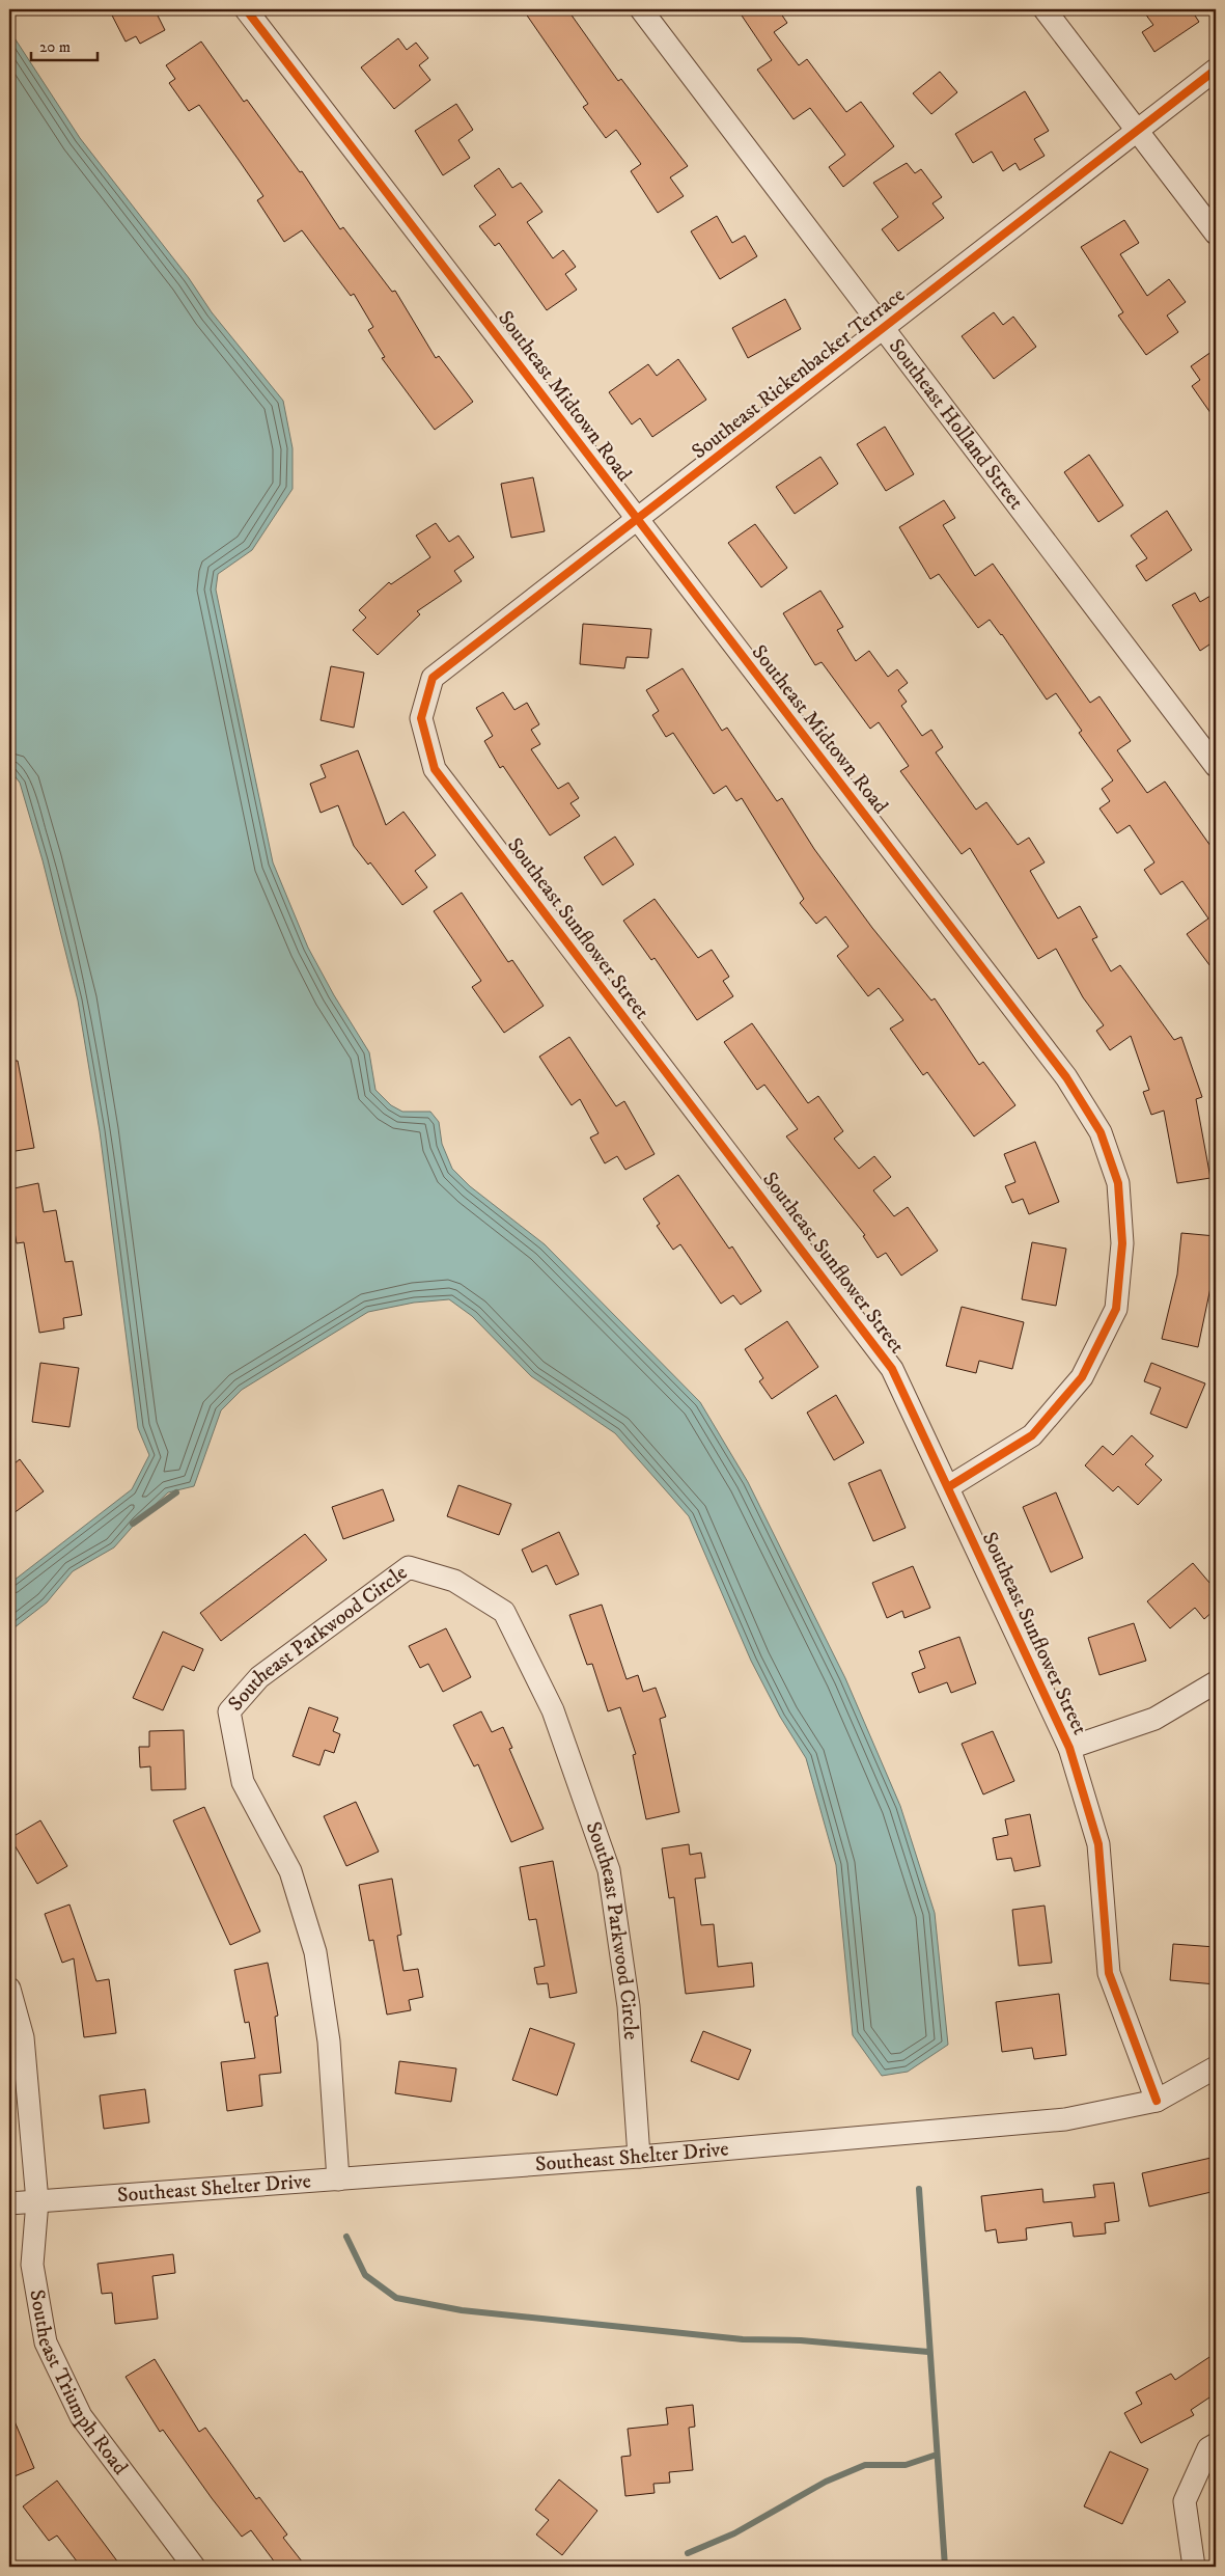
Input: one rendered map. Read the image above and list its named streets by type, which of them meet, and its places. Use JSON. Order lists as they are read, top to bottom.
{
  "streets": {
    "street": [
      "Southeast Rickenbacker Terrace",
      "Southeast Midtown Road",
      "Southeast Holland Street",
      "Southeast Sunflower Street",
      "Southeast Parkwood Circle",
      "Southeast Shelter Drive",
      "Southeast Triumph Road"
    ]
  },
  "crossings": [
    ["Southeast Rickenbacker Terrace", "Southeast Midtown Road"],
    ["Southeast Rickenbacker Terrace", "Southeast Holland Street"],
    ["Southeast Rickenbacker Terrace", "Southeast Sunflower Street"],
    ["Southeast Midtown Road", "Southeast Sunflower Street"],
    ["Southeast Sunflower Street", "Southeast Shelter Drive"],
    ["Southeast Parkwood Circle", "Southeast Shelter Drive"],
    ["Southeast Shelter Drive", "Southeast Triumph Road"]
  ],
  "scale_bar": "20 m"
}
